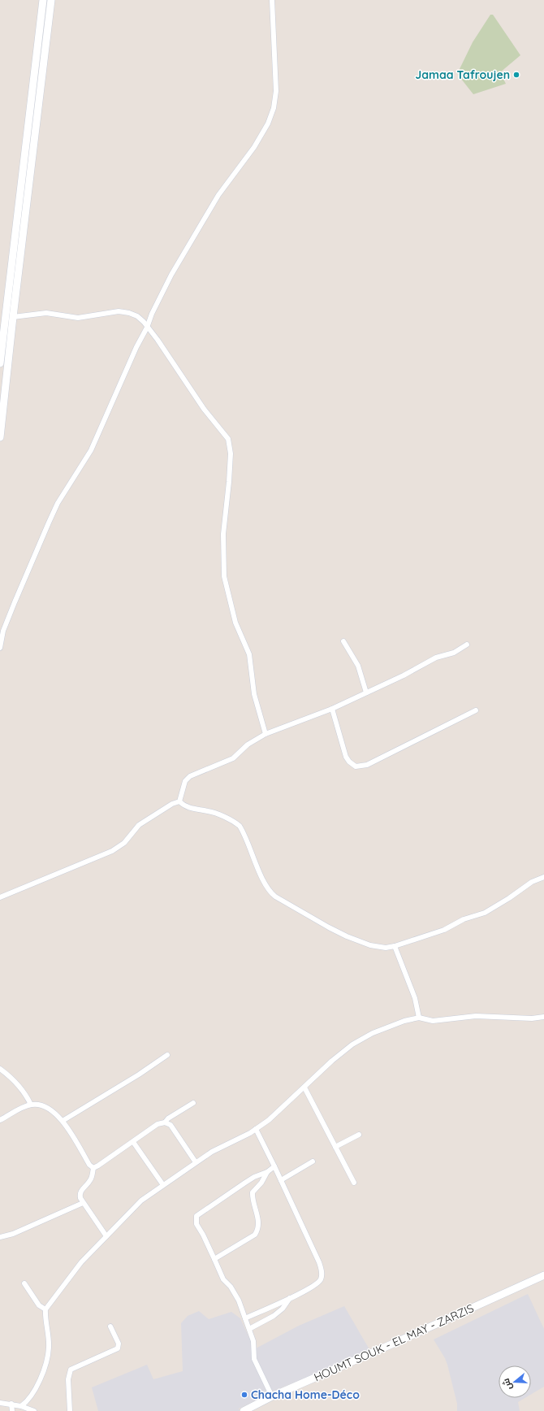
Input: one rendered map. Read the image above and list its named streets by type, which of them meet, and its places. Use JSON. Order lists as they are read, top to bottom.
{
  "streets": {
    "main road": ["HOUMT SOUK - EL MAY - ZARZIS"]
  },
  "places": ["Jamaa Tafroujen", "Chacha Home-Déco"],
  "north": "left"
}
